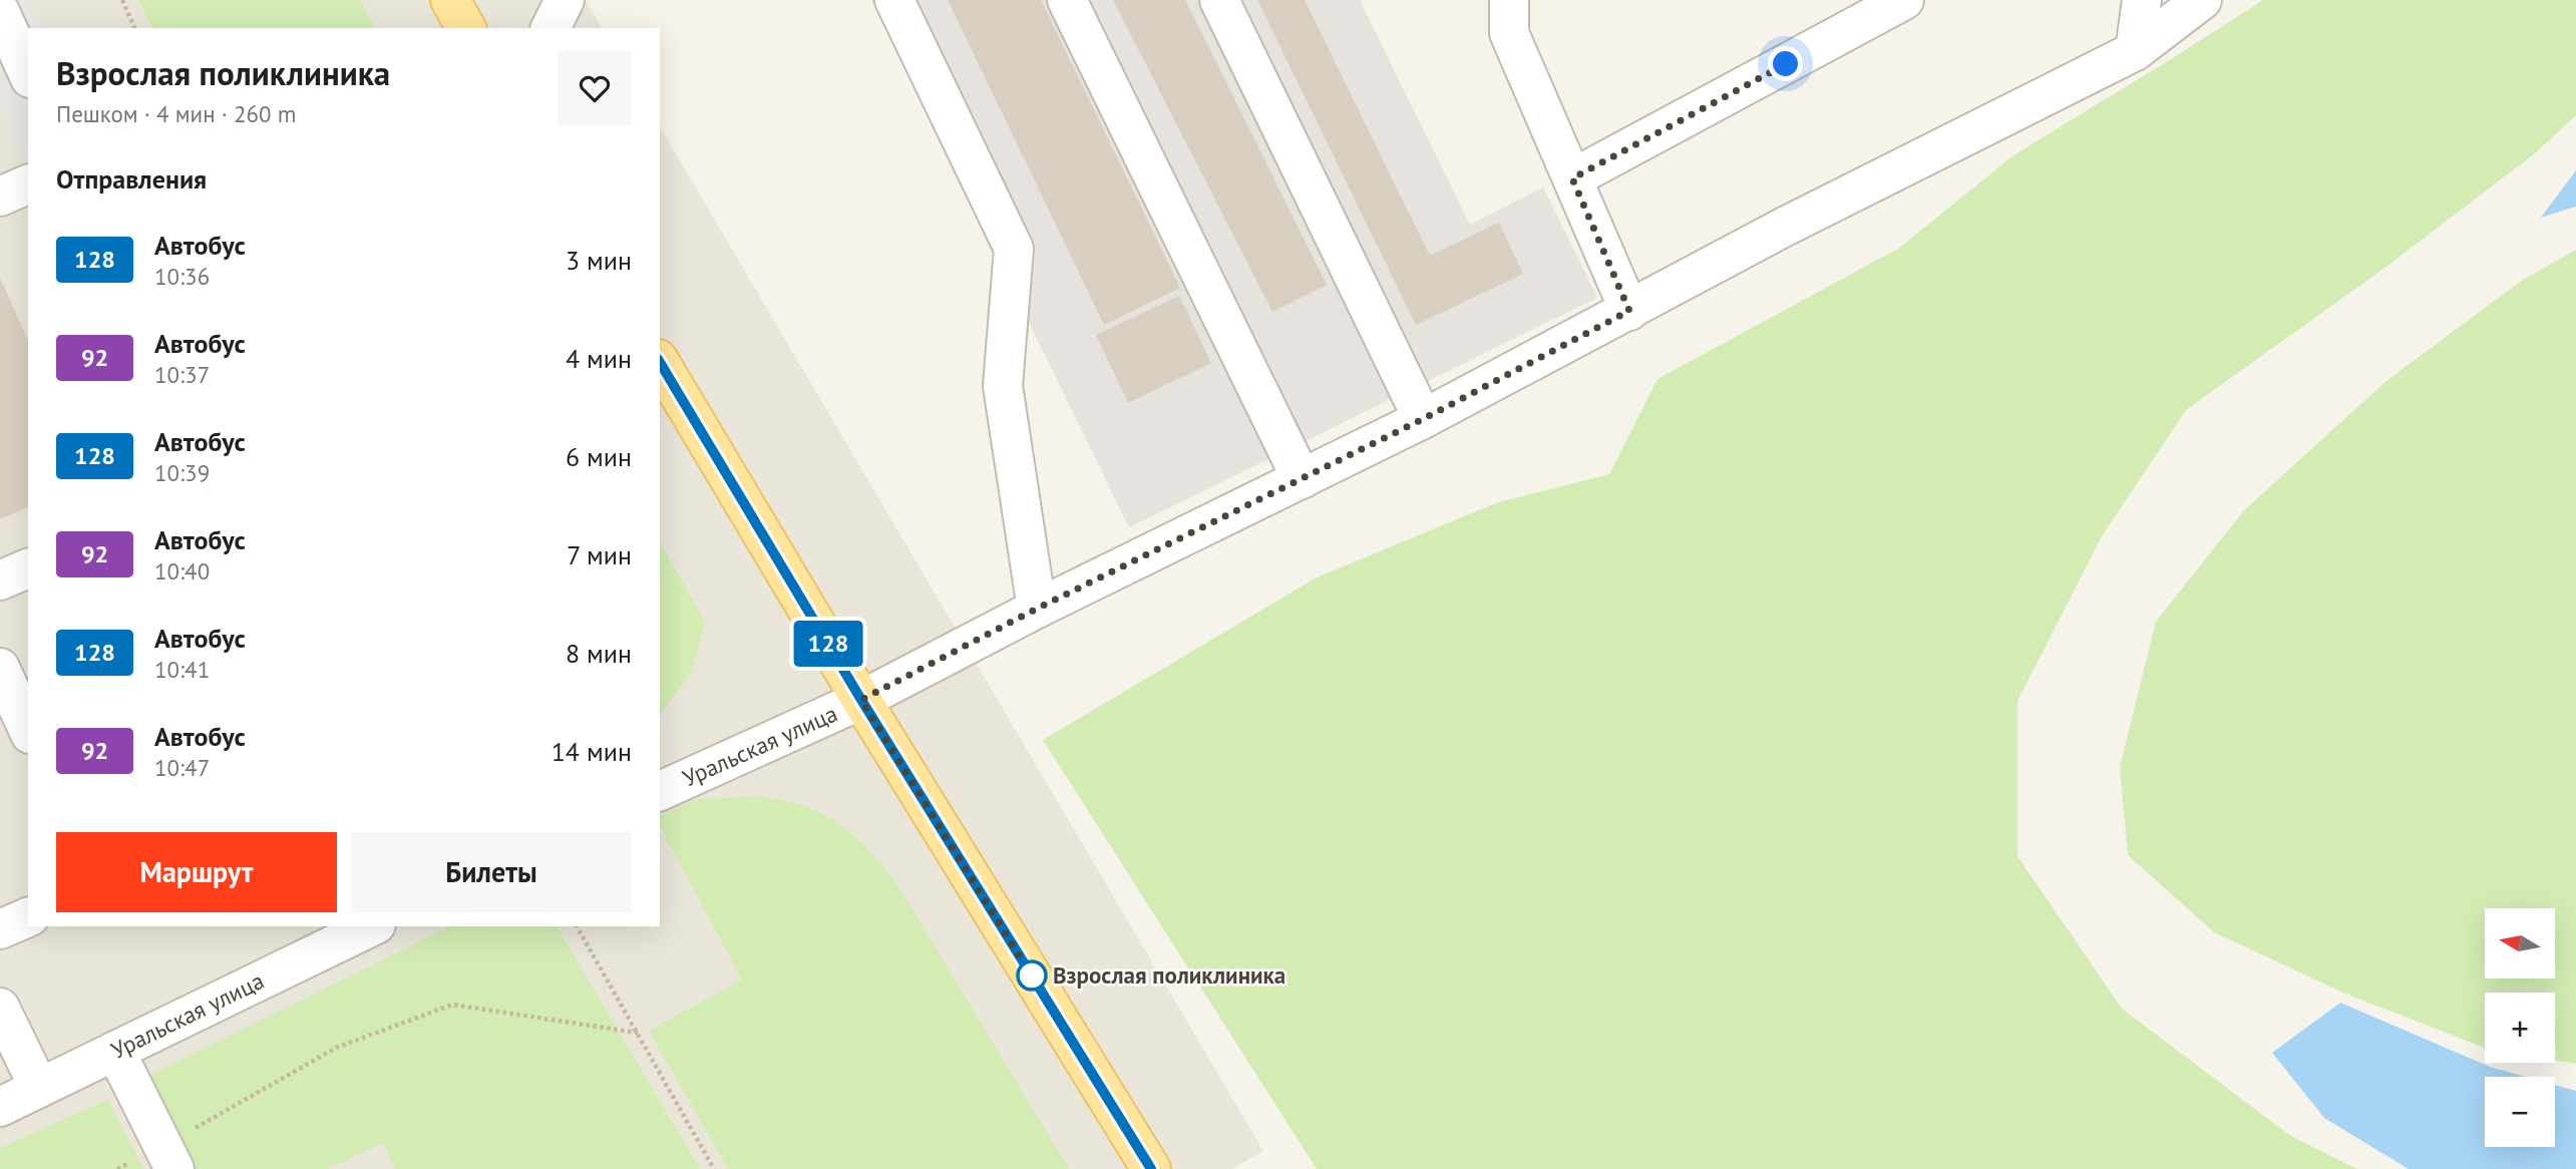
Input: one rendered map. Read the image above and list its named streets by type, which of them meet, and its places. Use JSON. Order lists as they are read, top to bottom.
{
  "streets": {
    "street": ["Уральская улица"]
  },
  "places": ["Взрослая поликлиника"],
  "lines": ["bus line 128"],
  "north": "left",
  "page": {
    "on_map": "128",
    "heading": [
      ["Взрослая поликлиника", "Пешком · 4 мин · 260 m"],
      "Отправления"
    ],
    "list": [
      {
        "mark": "128",
        "name": "Автобус",
        "note": "10:36",
        "value": "3 мин"
      },
      {
        "mark": "92",
        "name": "Автобус",
        "note": "10:37",
        "value": "4 мин"
      },
      {
        "mark": "128",
        "name": "Автобус",
        "note": "10:39",
        "value": "6 мин"
      },
      {
        "mark": "92",
        "name": "Автобус",
        "note": "10:40",
        "value": "7 мин"
      },
      {
        "mark": "128",
        "name": "Автобус",
        "note": "10:41",
        "value": "8 мин"
      },
      {
        "mark": "92",
        "name": "Автобус",
        "note": "10:47",
        "value": "14 мин"
      }
    ],
    "buttons": ["Маршрут", "Билеты"],
    "map_buttons": ["+", "−"]
  }
}
